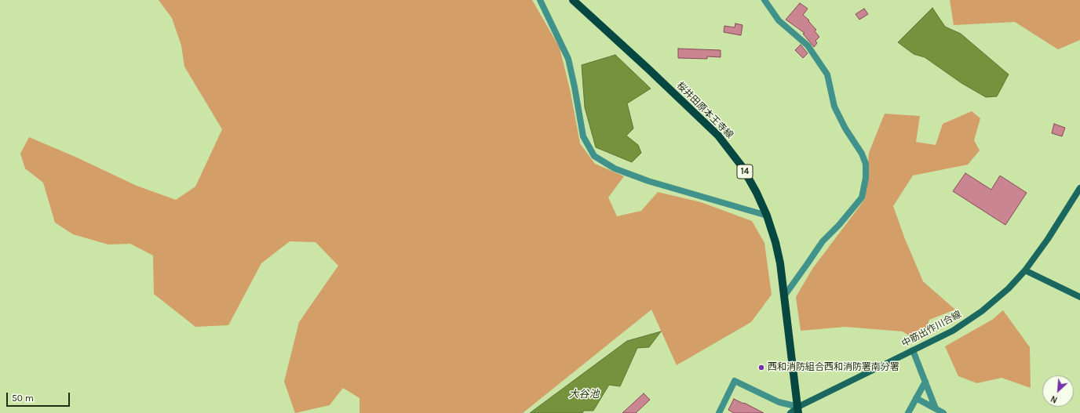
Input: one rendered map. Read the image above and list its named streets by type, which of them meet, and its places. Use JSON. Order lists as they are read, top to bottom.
{
  "streets": {
    "main road": ["桜井田原本王寺線", "14", "中筋出作川合線"]
  },
  "crossings": [
    ["桜井田原本王寺線", "中筋出作川合線"]
  ],
  "water": ["大谷池"],
  "places": ["西和消防組合西和消防署南分署"],
  "scale_bar": "50 m",
  "north": "bottom left"
}
